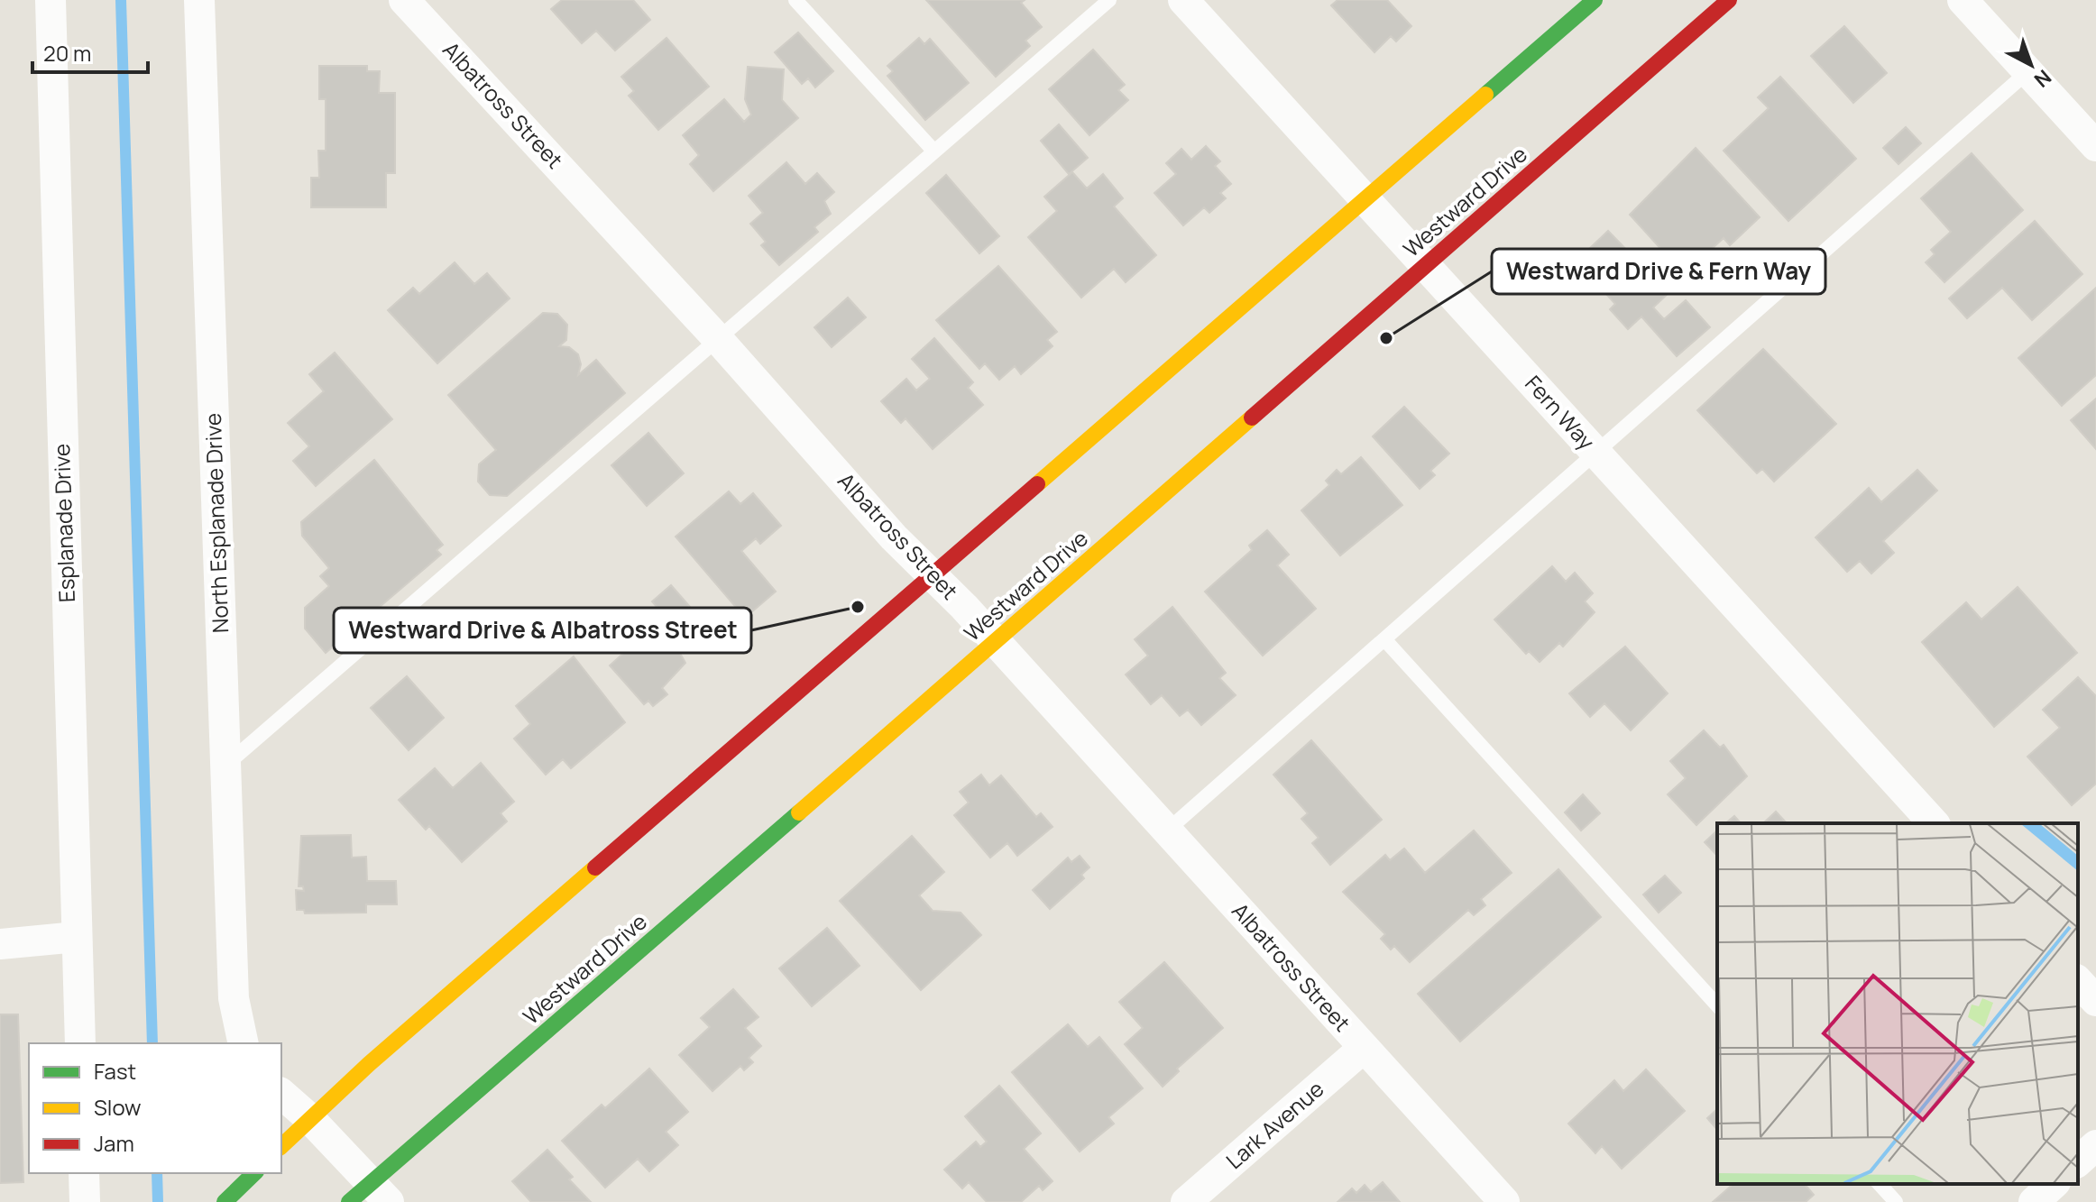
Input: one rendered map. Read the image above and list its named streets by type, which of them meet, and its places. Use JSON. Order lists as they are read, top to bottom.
{
  "streets": {
    "street": [
      "Albatross Street",
      "Westward Drive",
      "Fern Way",
      "Esplanade Drive",
      "North Esplanade Drive",
      "Lark Avenue"
    ]
  },
  "crossings": [
    ["Albatross Street", "Westward Drive"],
    ["Albatross Street", "Lark Avenue"],
    ["Westward Drive", "Fern Way"]
  ],
  "places": ["Westward Drive & Fern Way", "Westward Drive & Albatross Street"],
  "legend": ["Fast", "Slow", "Jam"],
  "scale_bar": "20 m",
  "north": "bottom right"
}
